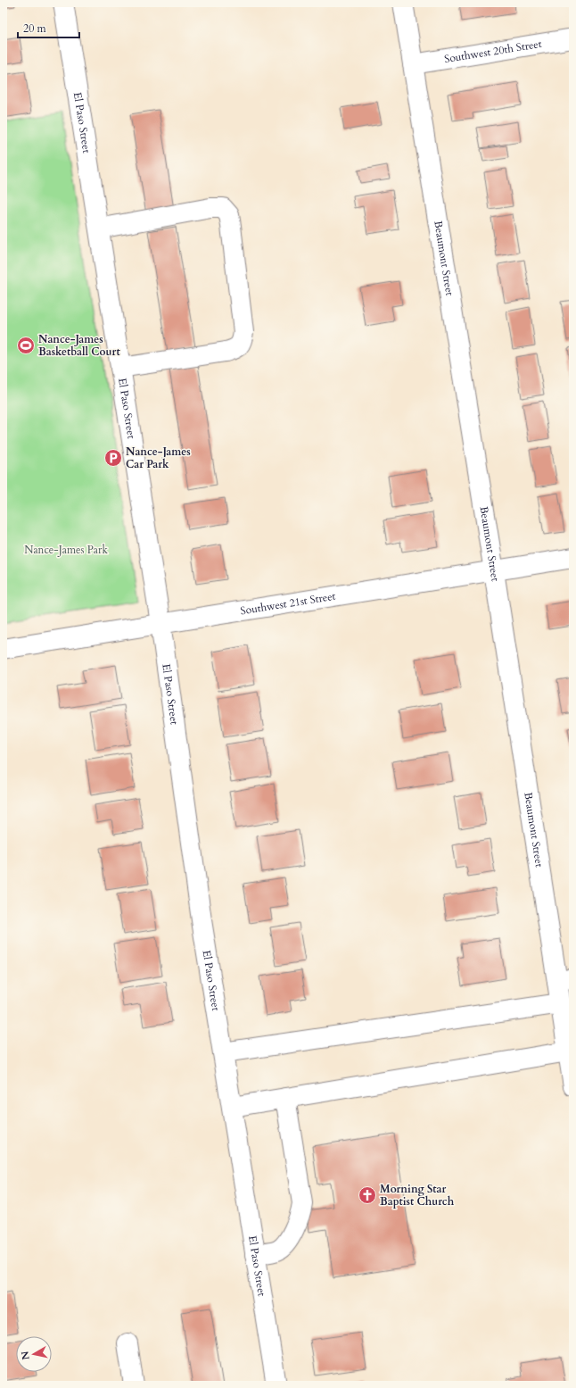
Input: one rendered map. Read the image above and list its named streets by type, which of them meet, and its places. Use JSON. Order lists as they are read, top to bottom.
{
  "streets": {
    "street": [
      "Southwest 20th Street",
      "El Paso Street",
      "Beaumont Street",
      "Southwest 21st Street"
    ]
  },
  "crossings": [
    ["Southwest 20th Street", "Beaumont Street"],
    ["El Paso Street", "Southwest 21st Street"],
    ["Beaumont Street", "Southwest 21st Street"]
  ],
  "parks": ["Nance-James Park"],
  "places": {
    "sports": ["Nance-James Basketball Court"],
    "parking": ["Nance-James Car Park"],
    "church": ["Morning Star Baptist Church"]
  },
  "scale_bar": "20 m",
  "north": "left"
}
